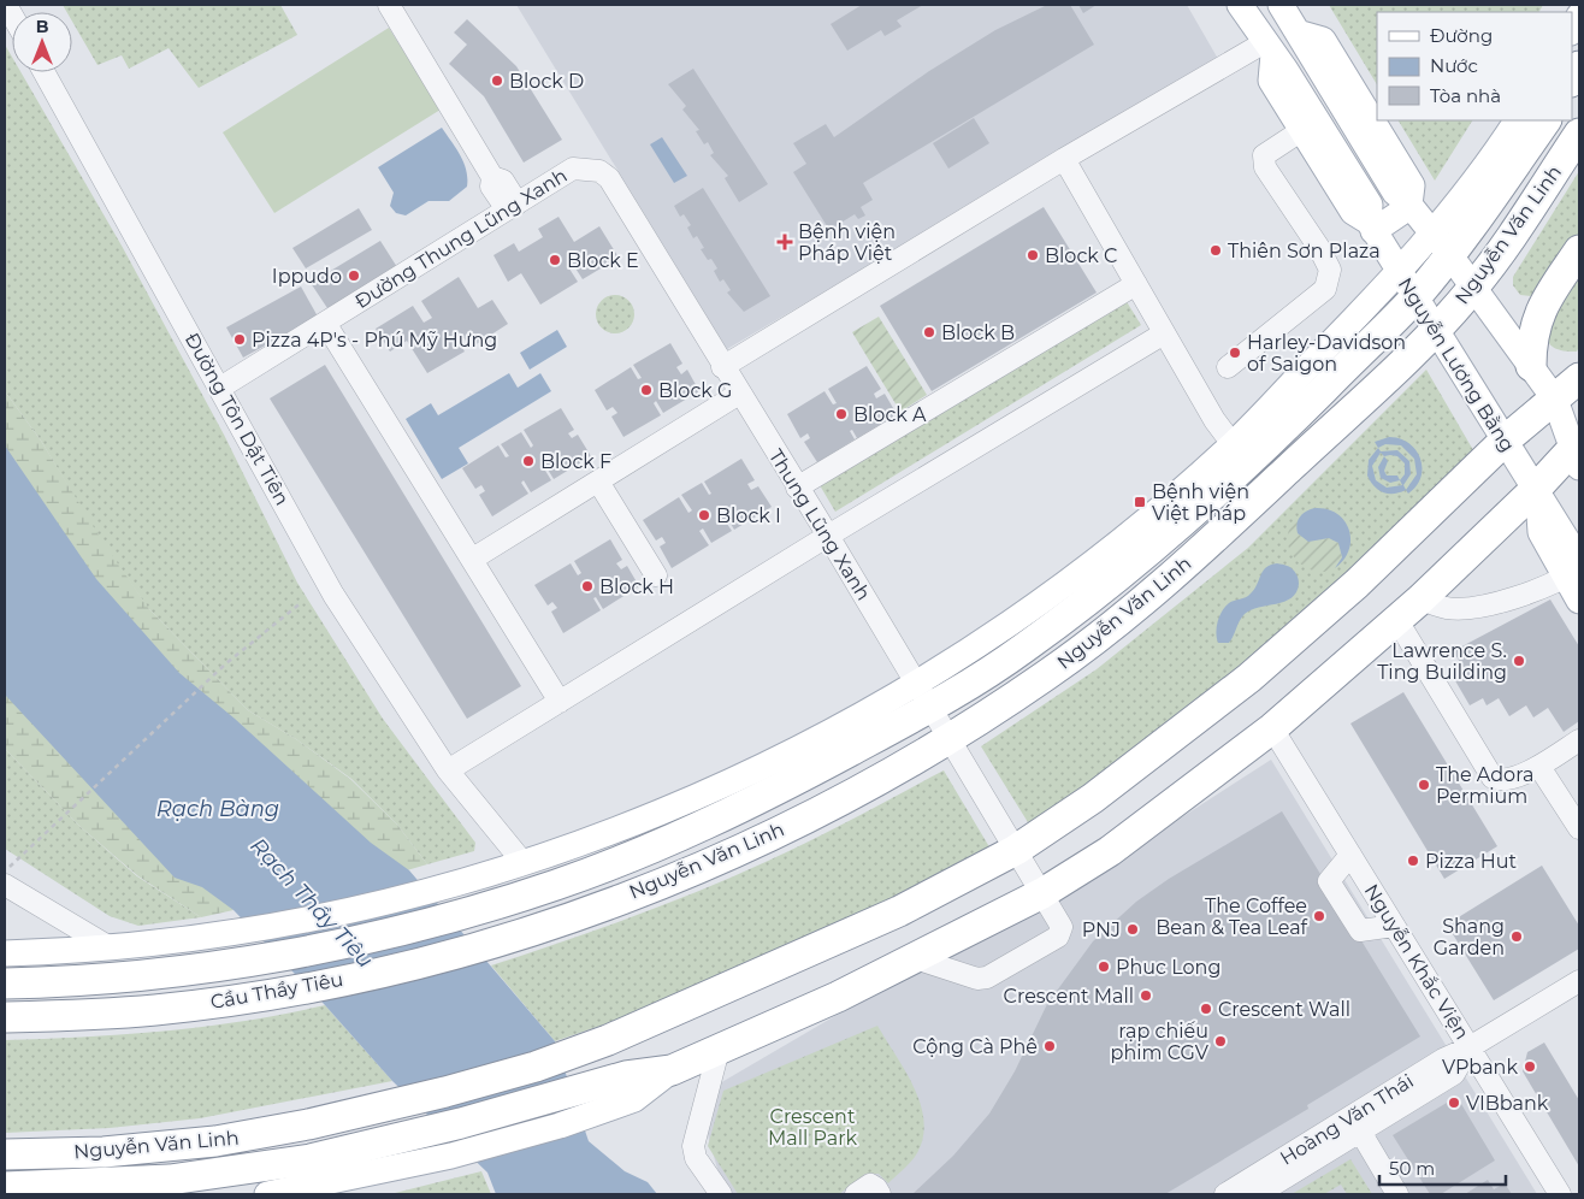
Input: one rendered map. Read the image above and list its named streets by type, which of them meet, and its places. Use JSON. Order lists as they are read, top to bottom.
{
  "streets": {
    "highway": ["Nguyễn Văn Linh", "Cầu Thầy Tiêu"],
    "main road": ["Nguyễn Lương Bằng"],
    "street": [
      "Đường Thung Lũng Xanh",
      "Đường Tôn Dật Tiên",
      "Thung Lũng Xanh",
      "Nguyễn Khắc Viện",
      "Hoàng Văn Thái"
    ]
  },
  "crossings": [
    ["Nguyễn Văn Linh", "Nguyễn Lương Bằng"],
    ["Nguyễn Văn Linh", "Đường Tôn Dật Tiên"],
    ["Nguyễn Văn Linh", "Thung Lũng Xanh"],
    ["Nguyễn Văn Linh", "Cầu Thầy Tiêu"],
    ["Đường Thung Lũng Xanh", "Đường Tôn Dật Tiên"],
    ["Đường Thung Lũng Xanh", "Thung Lũng Xanh"],
    ["Nguyễn Khắc Viện", "Hoàng Văn Thái"]
  ],
  "water": ["Rạch Bàng", "Rạch Thầy Tiêu"],
  "parks": ["Crescent Mall Park"],
  "places": {
    "other": [
      "Block D",
      "Thiên Sơn Plaza",
      "Block C",
      "Block E",
      "Ippudo",
      "Block B",
      "Pizza 4P's - Phú Mỹ Hưng",
      "Harley-Davidson of Saigon",
      "Block G",
      "Block A",
      "Block F",
      "Block I",
      "Block H",
      "Lawrence S. Ting Building",
      "The Adora Permium",
      "Pizza Hut",
      "The Coffee Bean & Tea Leaf",
      "PNJ",
      "Shang Garden",
      "Phuc Long",
      "Crescent Mall",
      "Crescent Wall",
      "rạp chiếu phim CGV",
      "Cộng Cà Phê",
      "VPbank",
      "VIBbank"
    ],
    "health": ["Bệnh viện Pháp Việt"],
    "transit": ["Bệnh viện Việt Pháp"]
  },
  "legend": ["Đường", "Nước", "Tòa nhà"],
  "scale_bar": "50 m",
  "north": "top"
}
